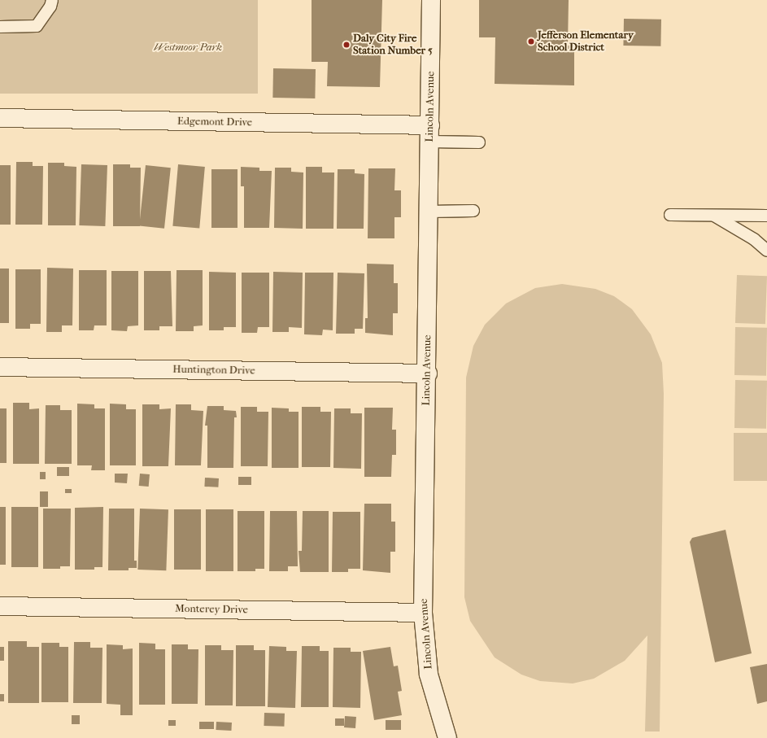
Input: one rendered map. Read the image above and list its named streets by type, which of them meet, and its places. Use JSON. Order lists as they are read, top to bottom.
{
  "streets": {
    "street": [
      "Lincoln Avenue",
      "Edgemont Drive",
      "Huntington Drive",
      "Monterey Drive"
    ]
  },
  "crossings": [
    ["Lincoln Avenue", "Edgemont Drive"],
    ["Lincoln Avenue", "Huntington Drive"],
    ["Lincoln Avenue", "Monterey Drive"]
  ],
  "parks": ["Westmoor Park"],
  "places": ["Jefferson Elementary School District", "Daly City Fire Station Number 5"]
}
